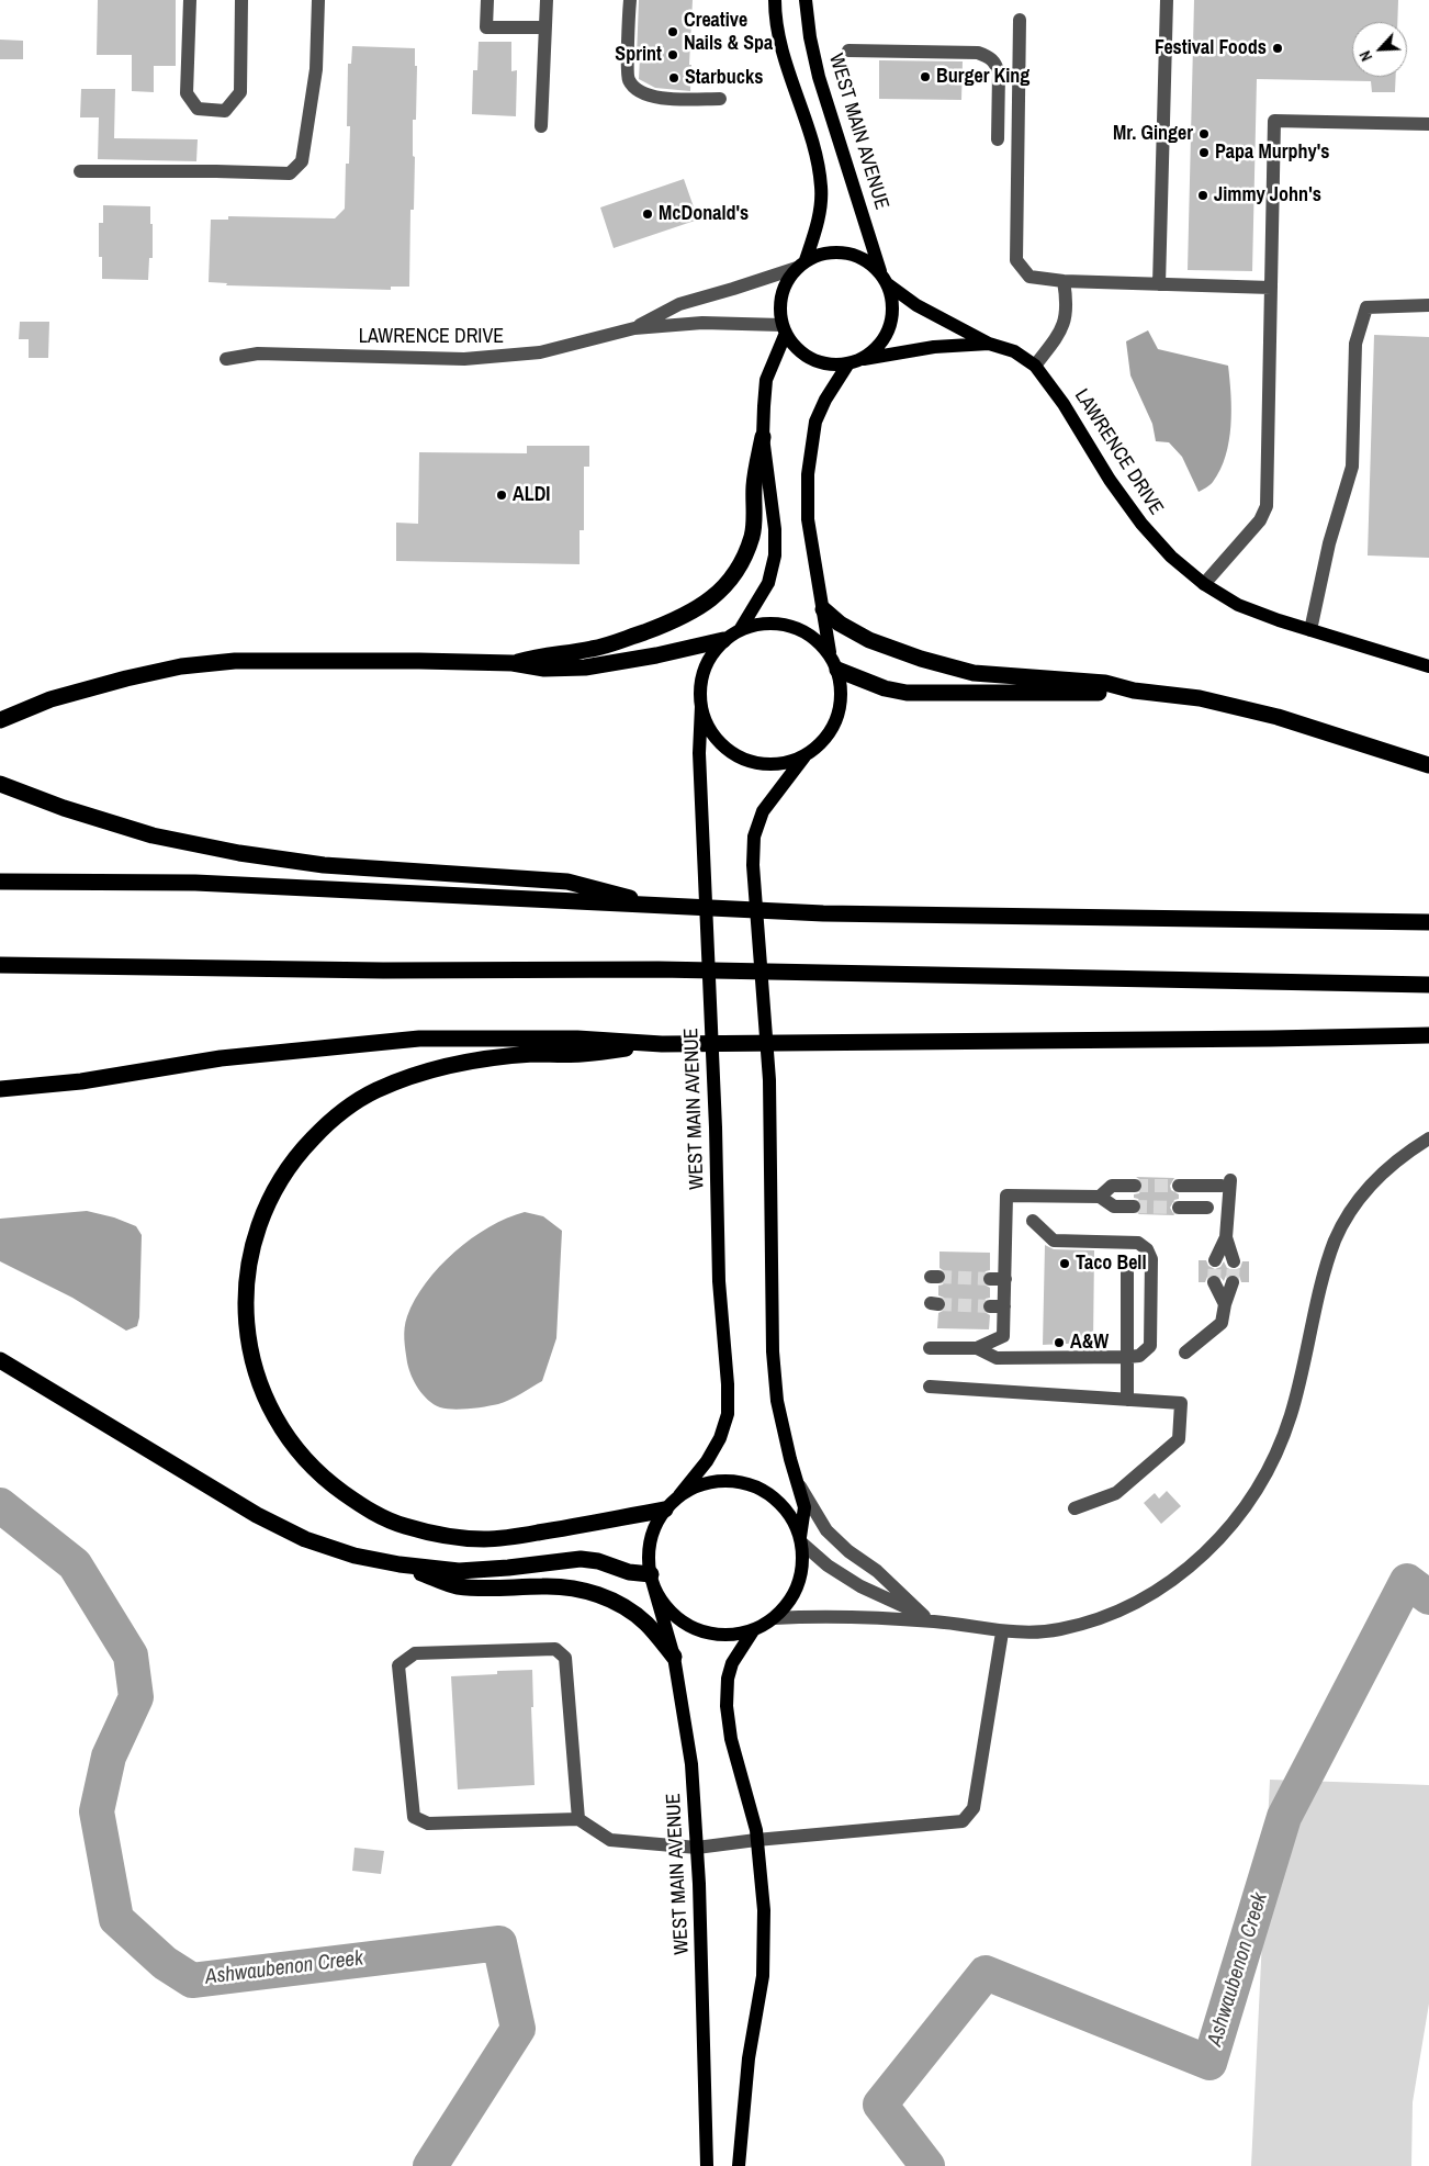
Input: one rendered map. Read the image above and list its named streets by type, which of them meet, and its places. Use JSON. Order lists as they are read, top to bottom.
{
  "streets": {
    "main road": ["WEST MAIN AVENUE", "LAWRENCE DRIVE"]
  },
  "crossings": [
    ["WEST MAIN AVENUE", "LAWRENCE DRIVE"]
  ],
  "water": ["Ashwaubenon Creek"],
  "places": [
    "Creative Nails & Spa",
    "Festival Foods",
    "Sprint",
    "Burger King",
    "Starbucks",
    "Mr. Ginger",
    "Papa Murphy's",
    "Jimmy John's",
    "McDonald's",
    "ALDI",
    "Taco Bell",
    "A&W"
  ],
  "north": "bottom left"
}
